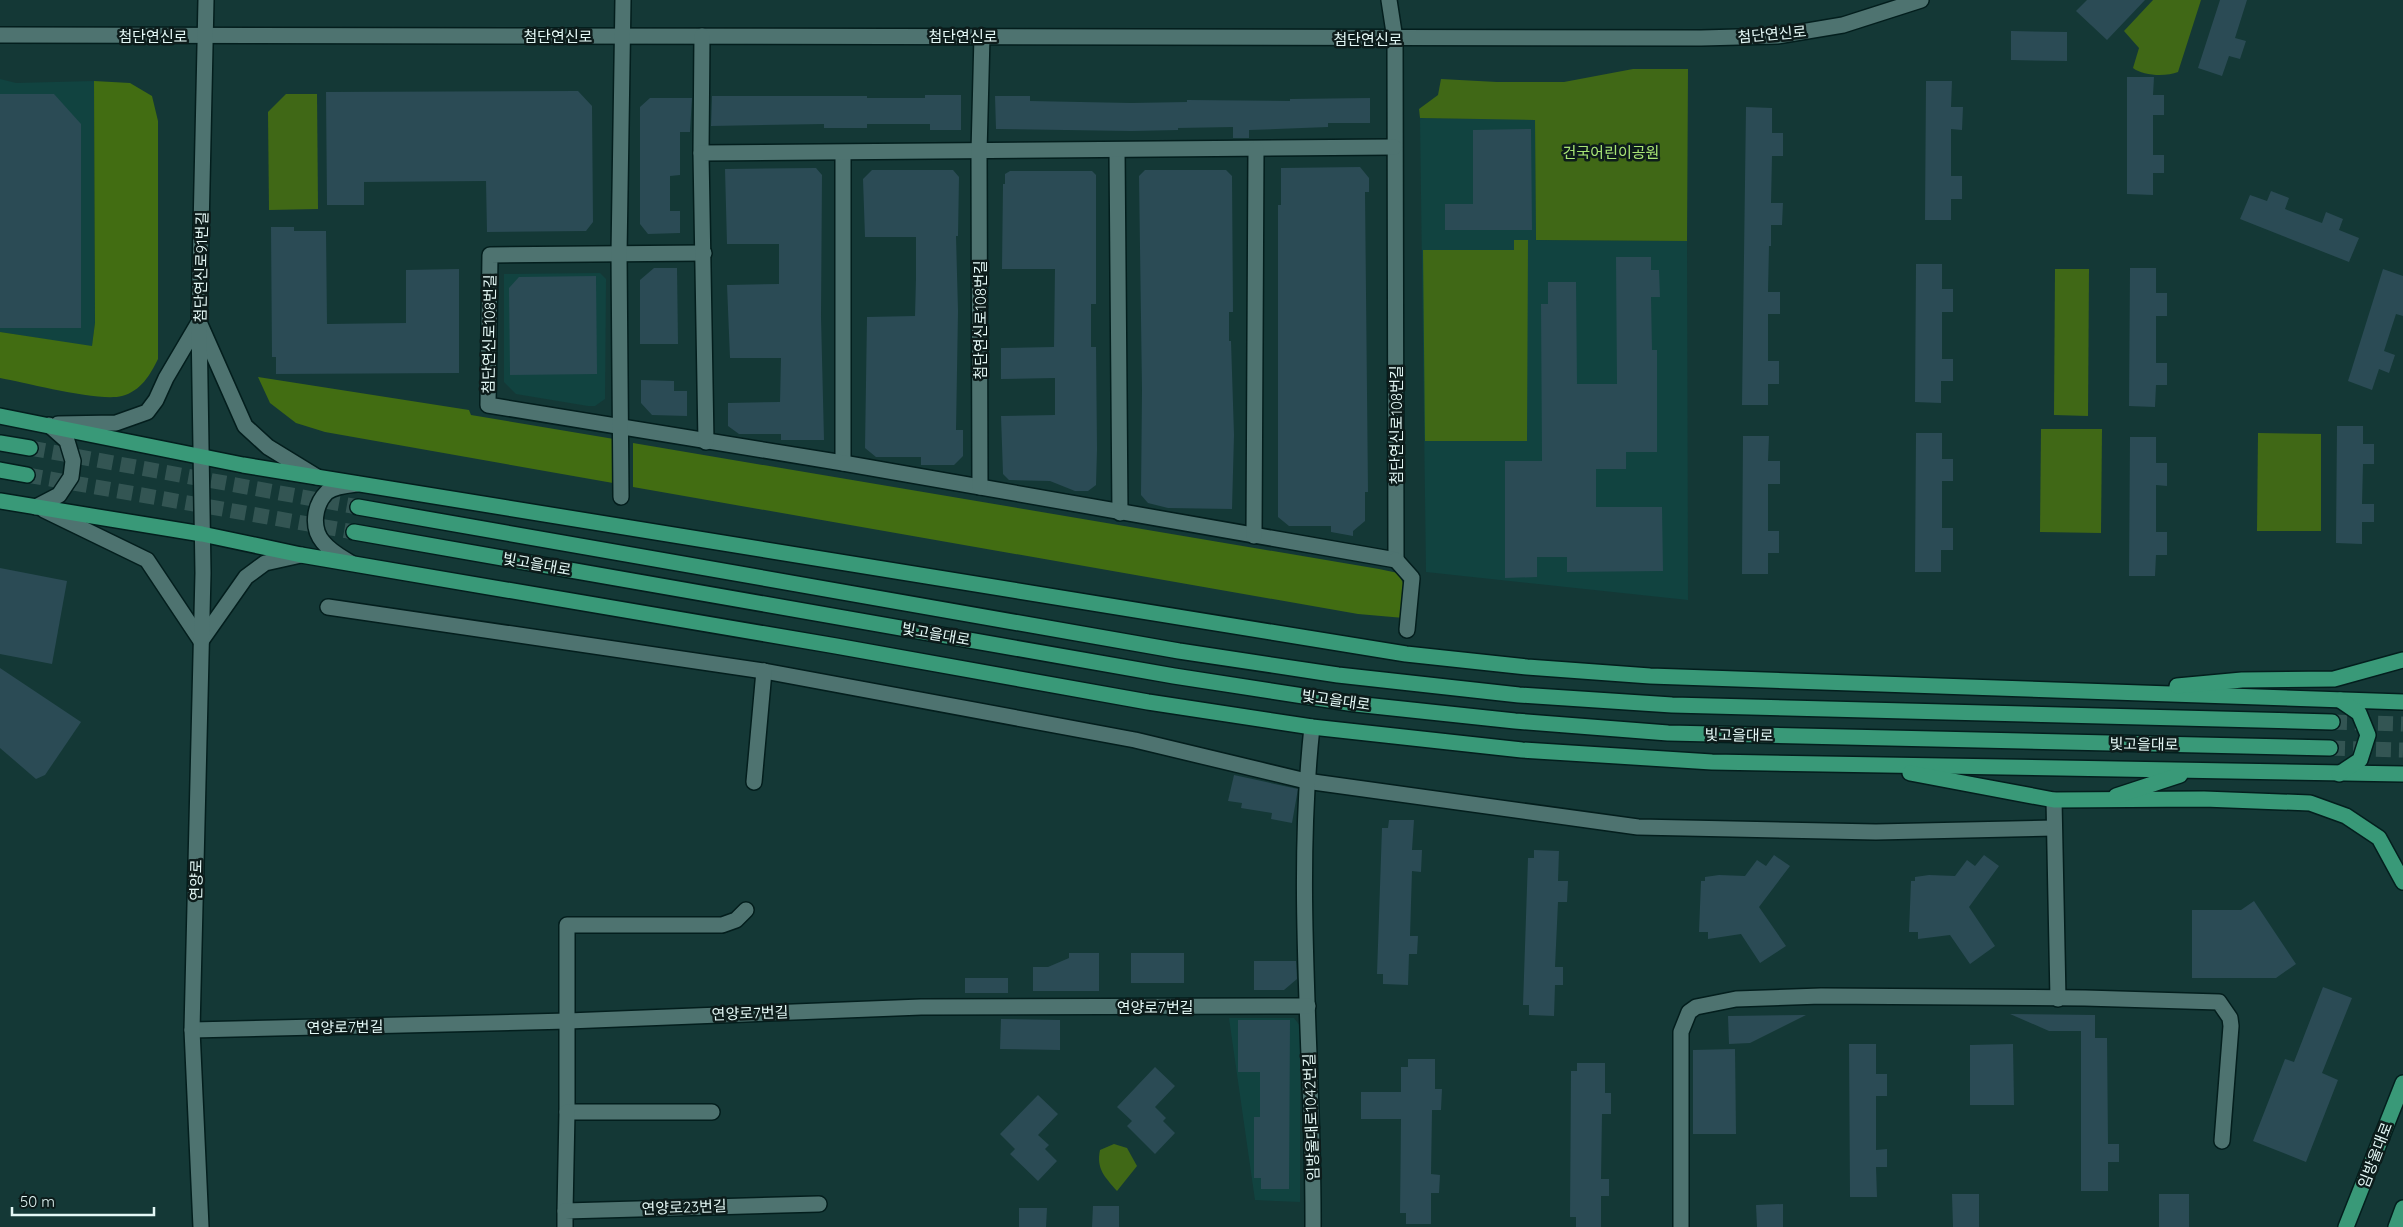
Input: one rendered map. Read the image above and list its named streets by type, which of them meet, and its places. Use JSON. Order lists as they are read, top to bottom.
{
  "streets": {
    "main road": ["빛고을대로", "임방울대로"],
    "street": [
      "첨단연신로",
      "첨단연신로91번길",
      "첨단연신로108번길",
      "연양로",
      "연양로7번길",
      "임방울대로1042번길",
      "연양로23번길"
    ]
  },
  "crossings": [
    ["첨단연신로", "첨단연신로91번길"],
    ["첨단연신로", "첨단연신로108번길"],
    ["첨단연신로91번길", "연양로"],
    ["연양로", "연양로7번길"],
    ["연양로7번길", "임방울대로1042번길"]
  ],
  "parks": ["건국어린이공원"],
  "scale_bar": "50 m"
}
